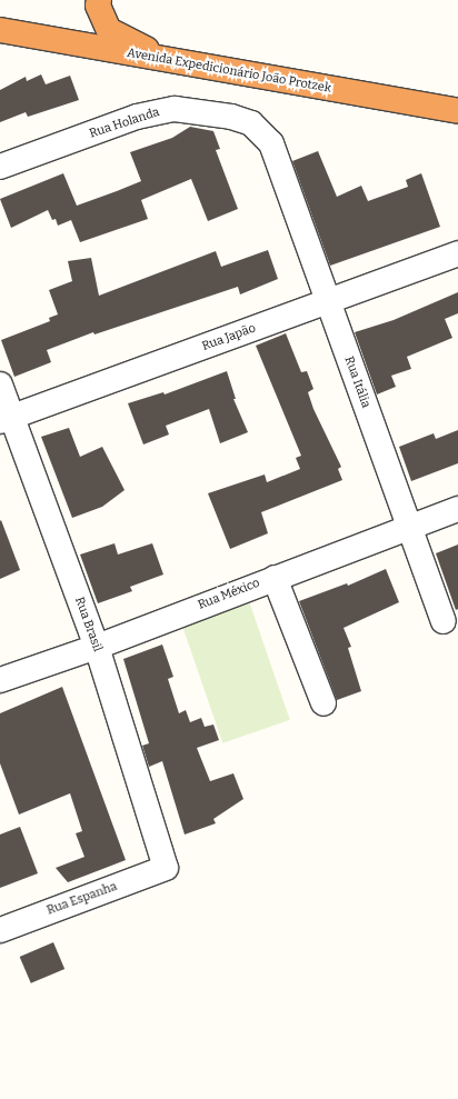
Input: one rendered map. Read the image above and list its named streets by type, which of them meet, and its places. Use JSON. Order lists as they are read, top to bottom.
{
  "streets": {
    "highway": ["Avenida Expedicionário João Protzek"],
    "street": [
      "Rua Holanda",
      "Rua Japão",
      "Rua Itália",
      "Rua México",
      "Rua Brasil",
      "Rua Espanha"
    ]
  },
  "crossings": [
    ["Rua Holanda", "Rua Itália"],
    ["Rua Japão", "Rua Itália"],
    ["Rua Japão", "Rua Brasil"],
    ["Rua Itália", "Rua México"],
    ["Rua México", "Rua Brasil"],
    ["Rua Brasil", "Rua Espanha"]
  ]
}
